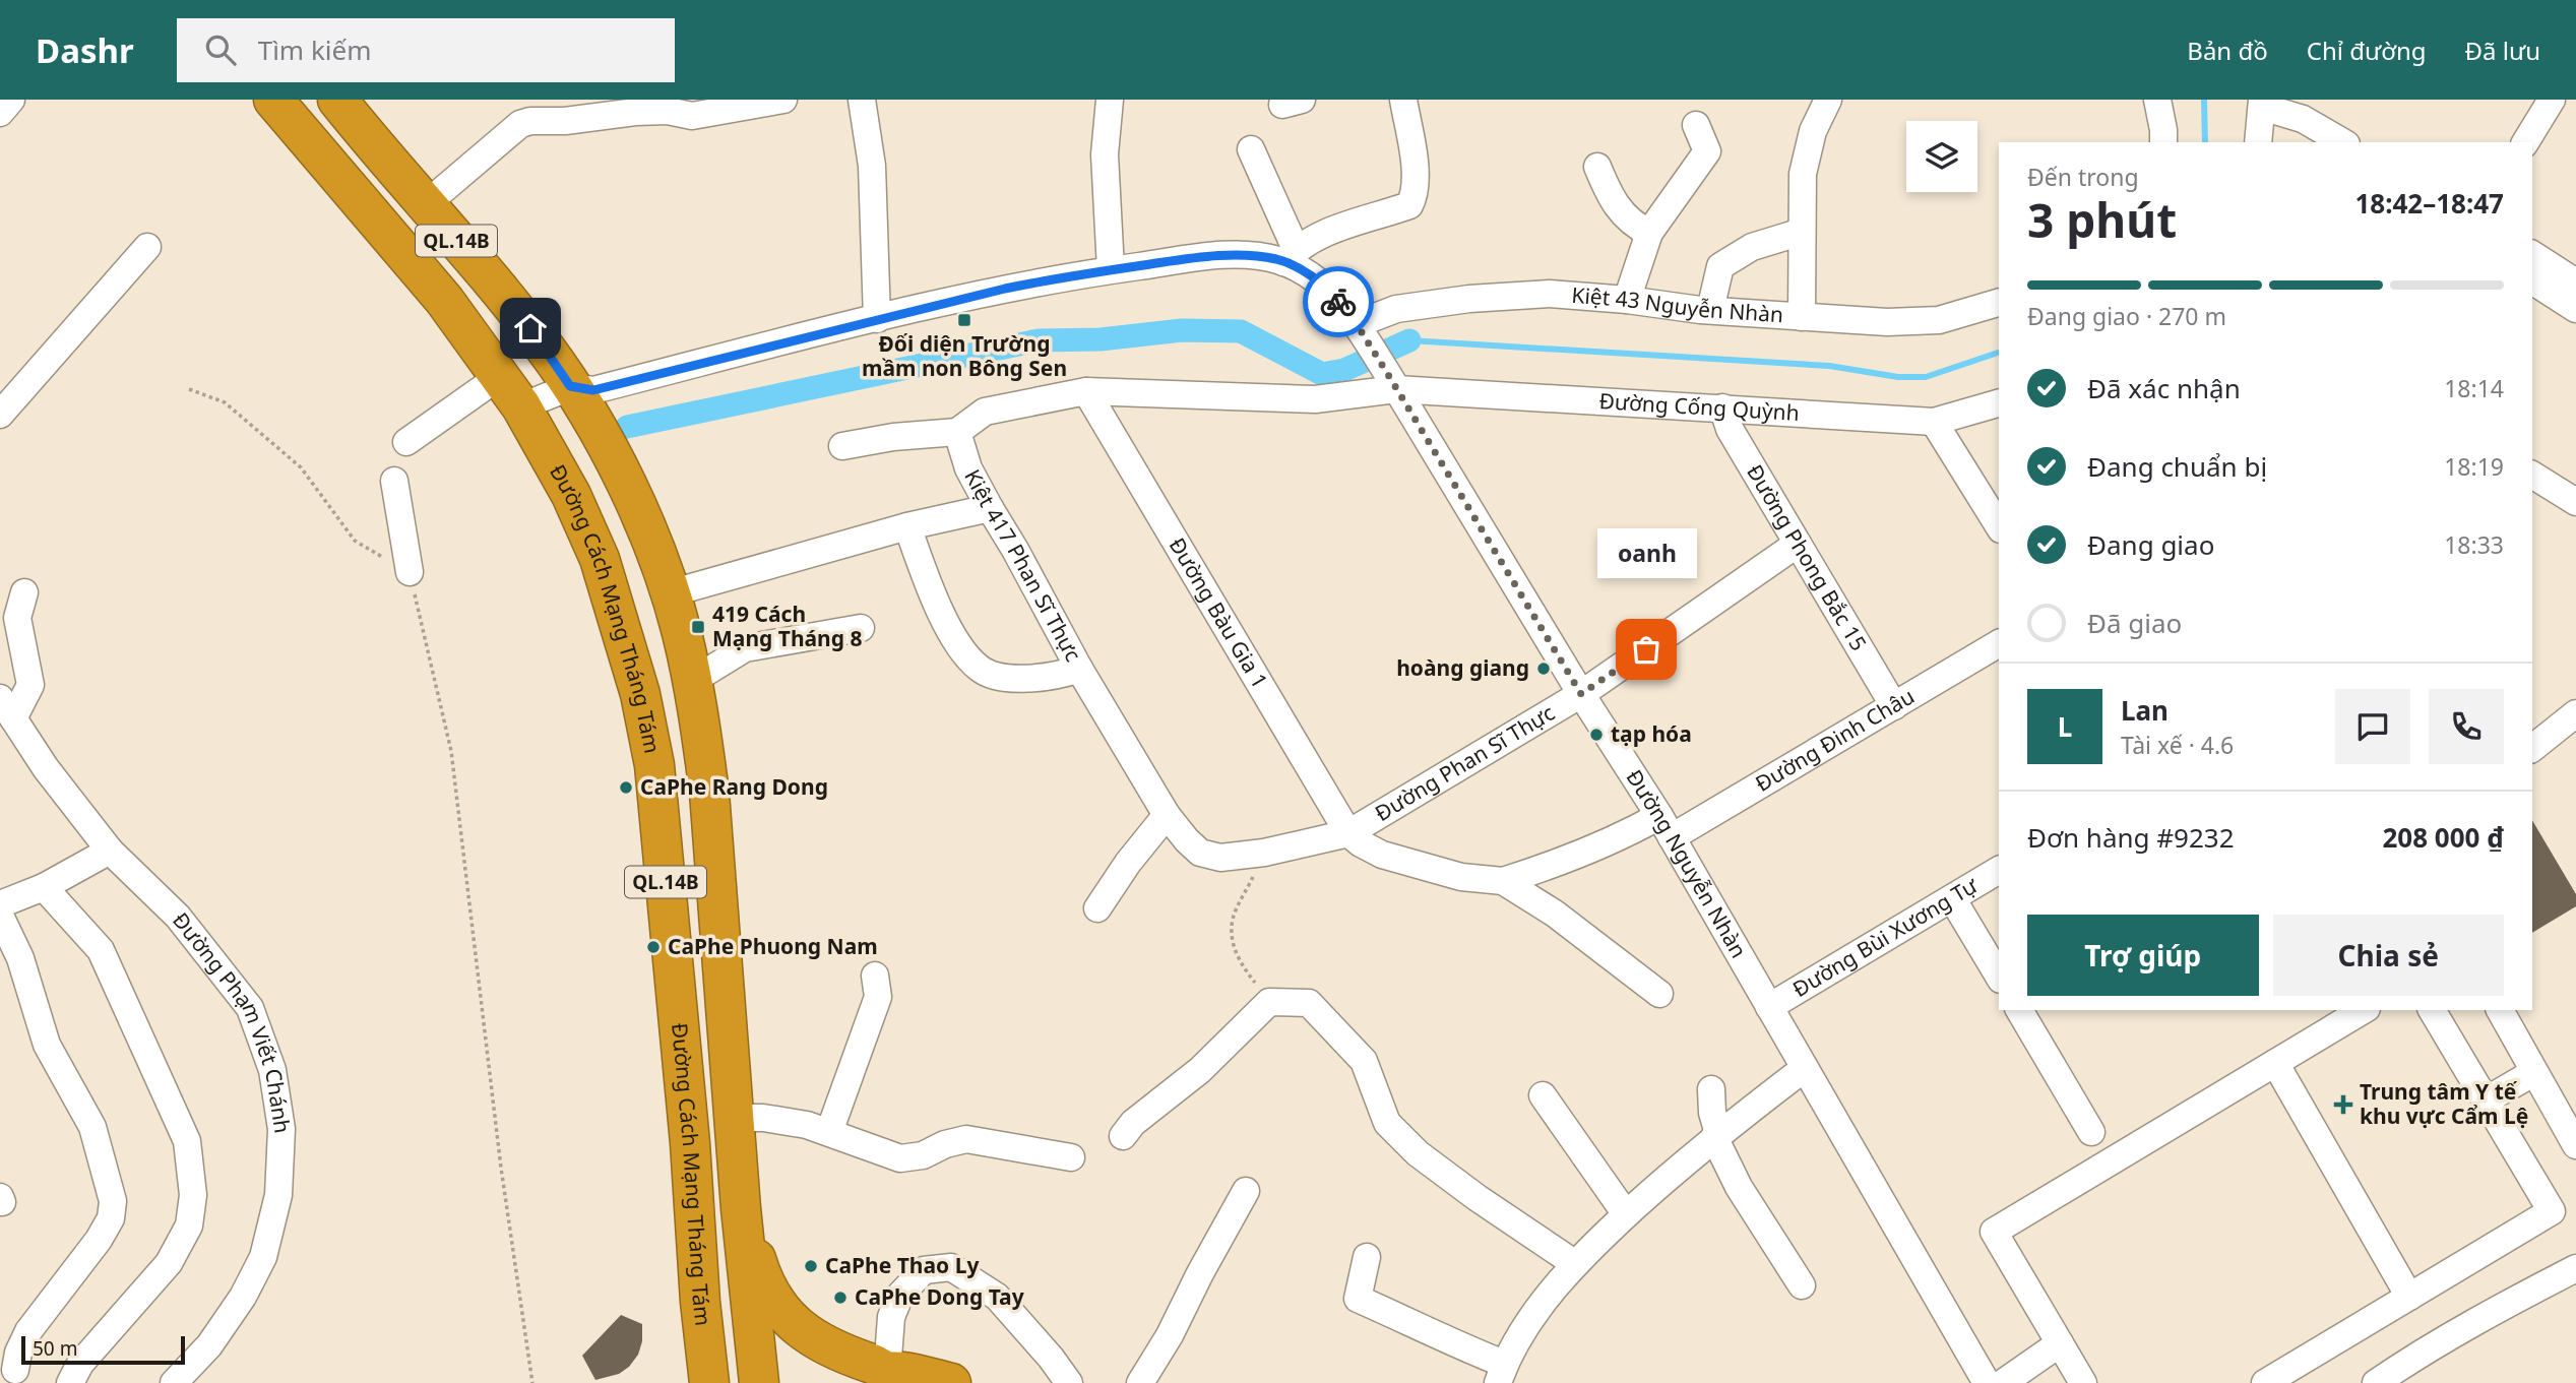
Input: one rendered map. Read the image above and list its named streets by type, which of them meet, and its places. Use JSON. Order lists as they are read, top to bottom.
{
  "streets": {
    "highway": ["QL.14B", "Đường Cách Mạng Tháng Tám"],
    "street": [
      "Kiệt 43 Nguyễn Nhàn",
      "Đường Cống Quỳnh",
      "Đường Phong Bắc 15",
      "Kiệt 417 Phan Sĩ Thực",
      "Đường Bàu Gia 1",
      "Đường Đinh Châu",
      "Đường Phan Sĩ Thực",
      "Đường Nguyễn Nhàn",
      "Đường Bùi Xương Tự",
      "Đường Phạm Viết Chánh"
    ]
  },
  "crossings": [
    ["QL.14B", "Đường Nguyễn Nhàn"],
    ["Kiệt 43 Nguyễn Nhàn", "Đường Nguyễn Nhàn"],
    ["Đường Cống Quỳnh", "Đường Phong Bắc 15"],
    ["Đường Cống Quỳnh", "Đường Bàu Gia 1"],
    ["Đường Cống Quỳnh", "Đường Nguyễn Nhàn"],
    ["Đường Phong Bắc 15", "Đường Đinh Châu"],
    ["Đường Phong Bắc 15", "Đường Phan Sĩ Thực"],
    ["Kiệt 417 Phan Sĩ Thực", "Đường Bàu Gia 1"],
    ["Kiệt 417 Phan Sĩ Thực", "Đường Phan Sĩ Thực"],
    ["Đường Cách Mạng Tháng Tám", "Đường Nguyễn Nhàn"],
    ["Đường Bàu Gia 1", "Đường Phan Sĩ Thực"],
    ["Đường Đinh Châu", "Đường Nguyễn Nhàn"],
    ["Đường Phan Sĩ Thực", "Đường Nguyễn Nhàn"],
    ["Đường Nguyễn Nhàn", "Đường Bùi Xương Tự"]
  ],
  "places": {
    "transit": ["Đối diện Trường mầm non Bông Sen", "419 Cách Mạng Tháng 8"],
    "other": [
      "oanh",
      "hoàng giang",
      "tạp hóa",
      "CaPhe Rang Dong",
      "CaPhe Phuong Nam",
      "CaPhe Thao Ly",
      "CaPhe Dong Tay"
    ],
    "health": ["Trung tâm Y tế khu vực Cẩm Lệ"]
  },
  "scale_bar": "50 m",
  "page": {
    "header": "Dashr",
    "search": "Tìm kiếm",
    "nav": ["Bản đồ", "Chỉ đường", "Đã lưu"],
    "heading": ["3 phút", "Đến trong", "18:42–18:47"],
    "panel": [
      "Lan",
      "Tài xế · 4.6",
      "Đơn hàng #9232",
      "208 000 ₫"
    ],
    "bar": "Đang giao · 270 m",
    "list": [
      ["Đã xác nhận", "18:14"],
      ["Đang chuẩn bị", "18:19"],
      ["Đang giao", "18:33"],
      "Đã giao"
    ],
    "bubble": "oanh",
    "round": "L",
    "buttons": ["Trợ giúp", "Chia sẻ"],
    "scale": "50 m"
  }
}
